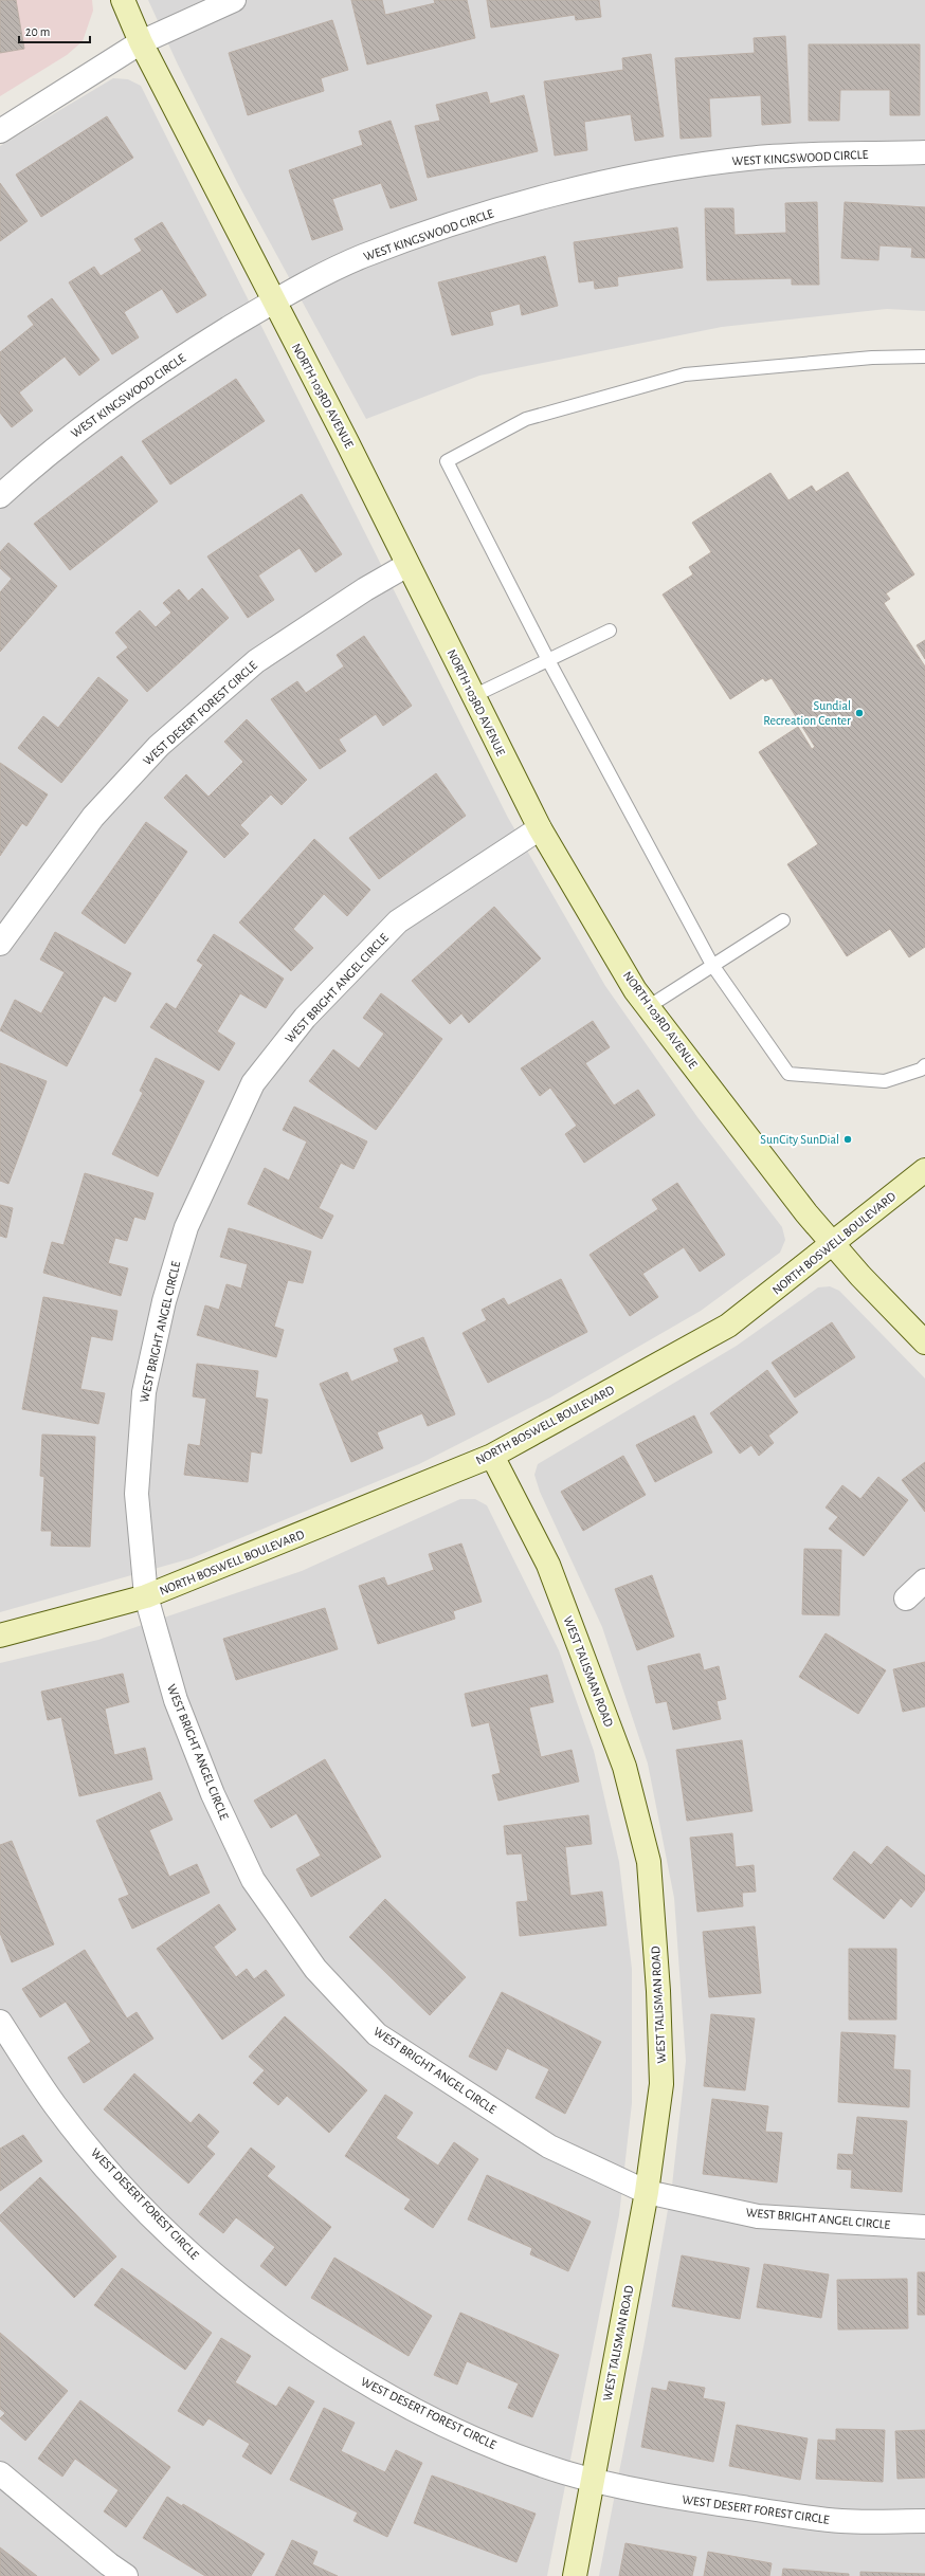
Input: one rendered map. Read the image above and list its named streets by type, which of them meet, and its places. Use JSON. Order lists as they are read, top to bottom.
{
  "streets": {
    "street": [
      "WEST KINGSWOOD CIRCLE",
      "NORTH 103RD AVENUE",
      "WEST DESERT FOREST CIRCLE",
      "WEST BRIGHT ANGEL CIRCLE",
      "NORTH BOSWELL BOULEVARD",
      "WEST TALISMAN ROAD"
    ]
  },
  "crossings": [
    ["WEST KINGSWOOD CIRCLE", "NORTH 103RD AVENUE"],
    ["NORTH 103RD AVENUE", "WEST DESERT FOREST CIRCLE"],
    ["NORTH 103RD AVENUE", "WEST BRIGHT ANGEL CIRCLE"],
    ["NORTH 103RD AVENUE", "NORTH BOSWELL BOULEVARD"],
    ["WEST DESERT FOREST CIRCLE", "WEST TALISMAN ROAD"],
    ["WEST BRIGHT ANGEL CIRCLE", "NORTH BOSWELL BOULEVARD"],
    ["WEST BRIGHT ANGEL CIRCLE", "WEST TALISMAN ROAD"],
    ["NORTH BOSWELL BOULEVARD", "WEST TALISMAN ROAD"]
  ],
  "places": ["Sundial Recreation Center", "SunCity SunDial"],
  "scale_bar": "20 m"
}
